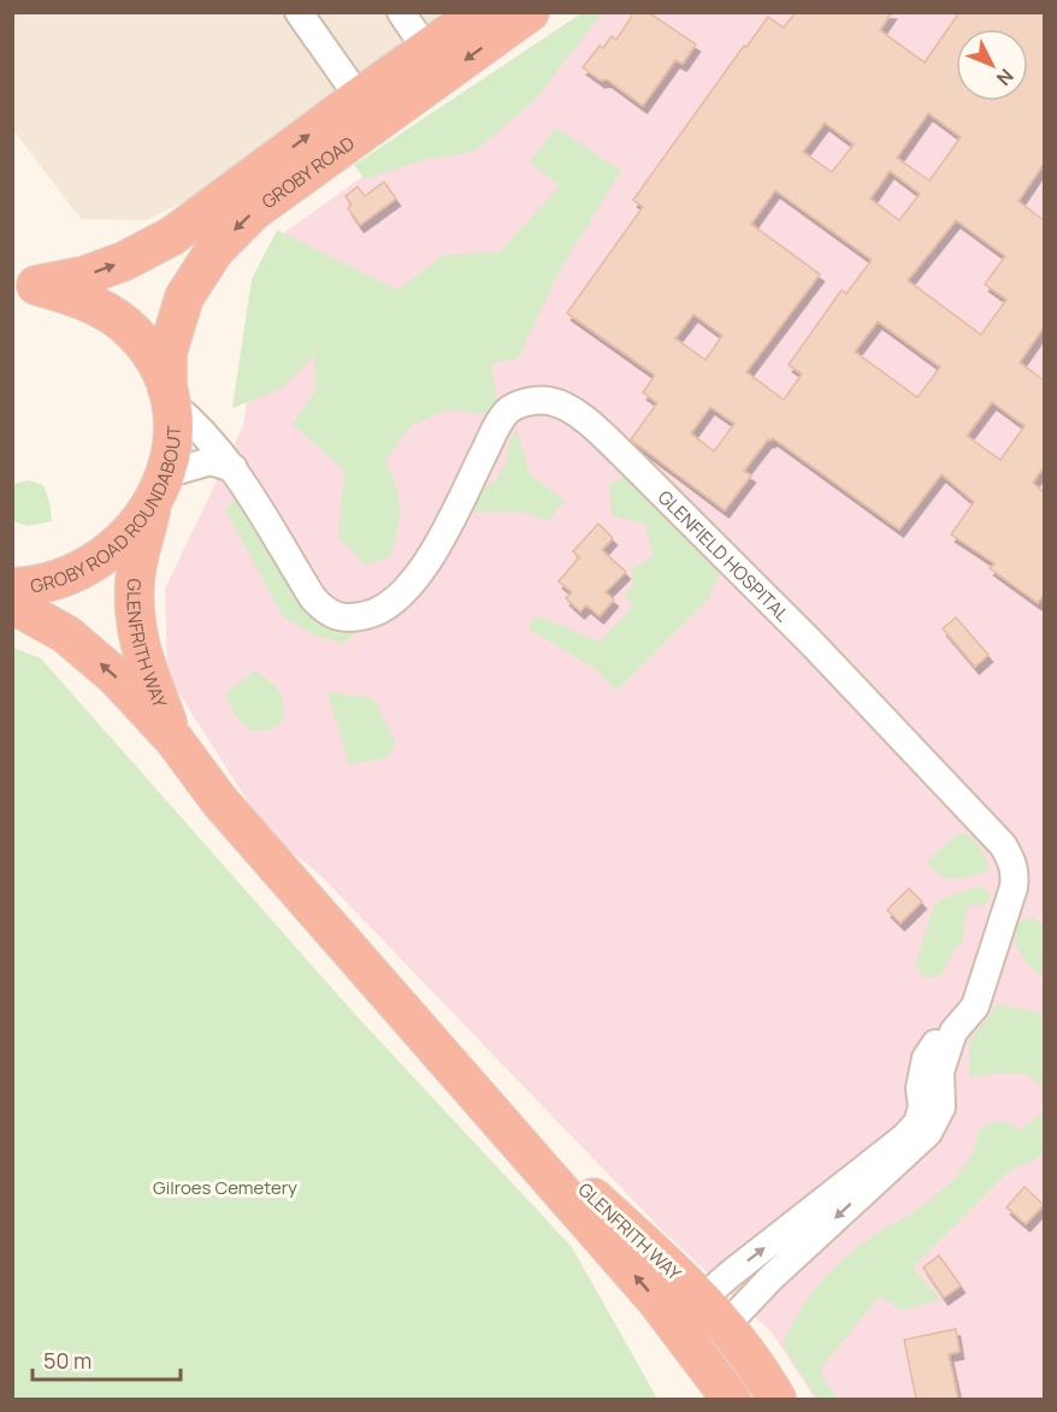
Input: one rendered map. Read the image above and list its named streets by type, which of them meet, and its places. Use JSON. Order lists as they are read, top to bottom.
{
  "streets": {
    "highway": ["GROBY ROAD", "GROBY ROAD ROUNDABOUT", "GLENFRITH WAY"],
    "street": ["GLENFIELD HOSPITAL"]
  },
  "crossings": [
    ["GROBY ROAD", "GROBY ROAD ROUNDABOUT"],
    ["GROBY ROAD", "GLENFIELD HOSPITAL"],
    ["GROBY ROAD ROUNDABOUT", "GLENFIELD HOSPITAL"],
    ["GROBY ROAD ROUNDABOUT", "GLENFRITH WAY"],
    ["GLENFIELD HOSPITAL", "GLENFRITH WAY"]
  ],
  "parks": ["Gilroes Cemetery"],
  "scale_bar": "50 m",
  "north": "bottom right"
}
